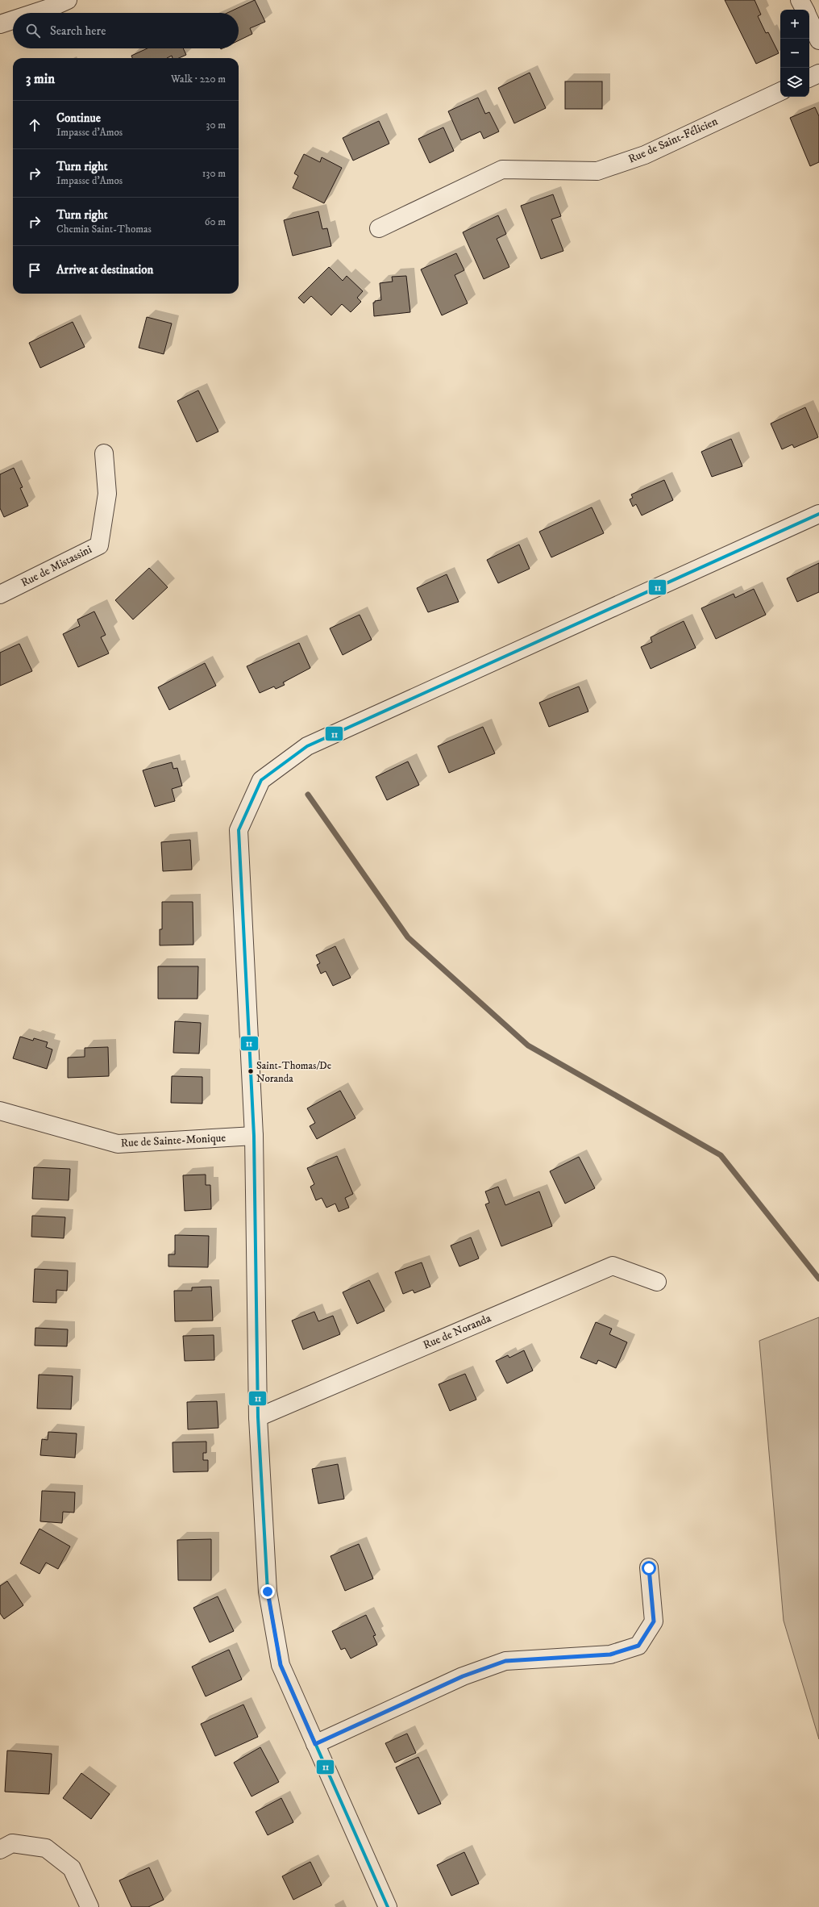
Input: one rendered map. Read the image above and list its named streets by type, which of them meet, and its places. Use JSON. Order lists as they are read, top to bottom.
{
  "streets": {
    "street": [
      "Rue de Saint-Félicien",
      "Rue de Mistassini",
      "Rue de Sainte-Monique",
      "Rue de Noranda"
    ]
  },
  "places": ["Saint-Thomas/De Noranda"],
  "lines": ["transit line 11"],
  "page": {
    "map_buttons": ["+", "−"],
    "search": "Search here",
    "heading": ["3 min", "Walk · 220 m"],
    "list": [
      ["Continue", "Impasse d'Amos", "30 m"],
      ["Turn right", "Impasse d'Amos", "130 m"],
      ["Turn right", "Chemin Saint-Thomas", "60 m"],
      "Arrive at destination"
    ]
  }
}
